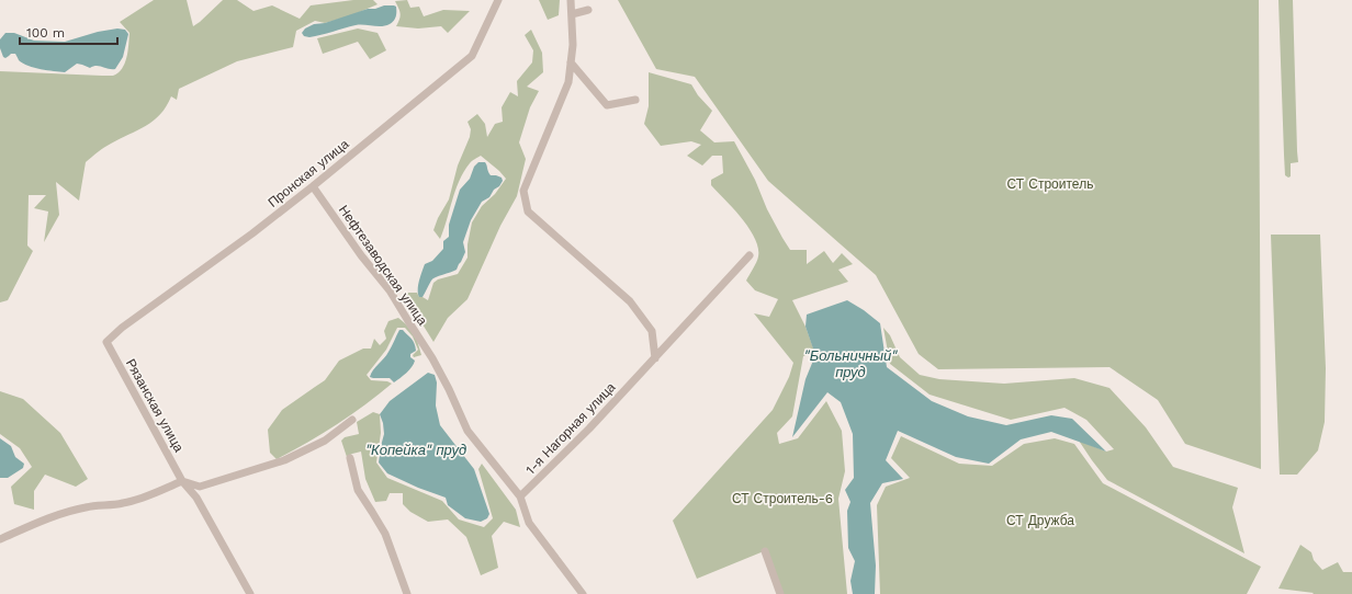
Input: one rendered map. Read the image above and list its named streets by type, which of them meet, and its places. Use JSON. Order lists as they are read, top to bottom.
{
  "streets": {
    "street": [
      "Пронская улица",
      "Нефтезаводская улица",
      "Рязанская улица",
      "1-я Нагорная улица"
    ]
  },
  "crossings": [
    ["Пронская улица", "Нефтезаводская улица"],
    ["Пронская улица", "Рязанская улица"],
    ["Нефтезаводская улица", "1-я Нагорная улица"]
  ],
  "water": ["\"Больничный\" пруд", "\"Копейка\" пруд"],
  "parks": ["СТ Строитель", "СТ Строитель-6", "СТ Дружба"],
  "scale_bar": "100 m"
}
